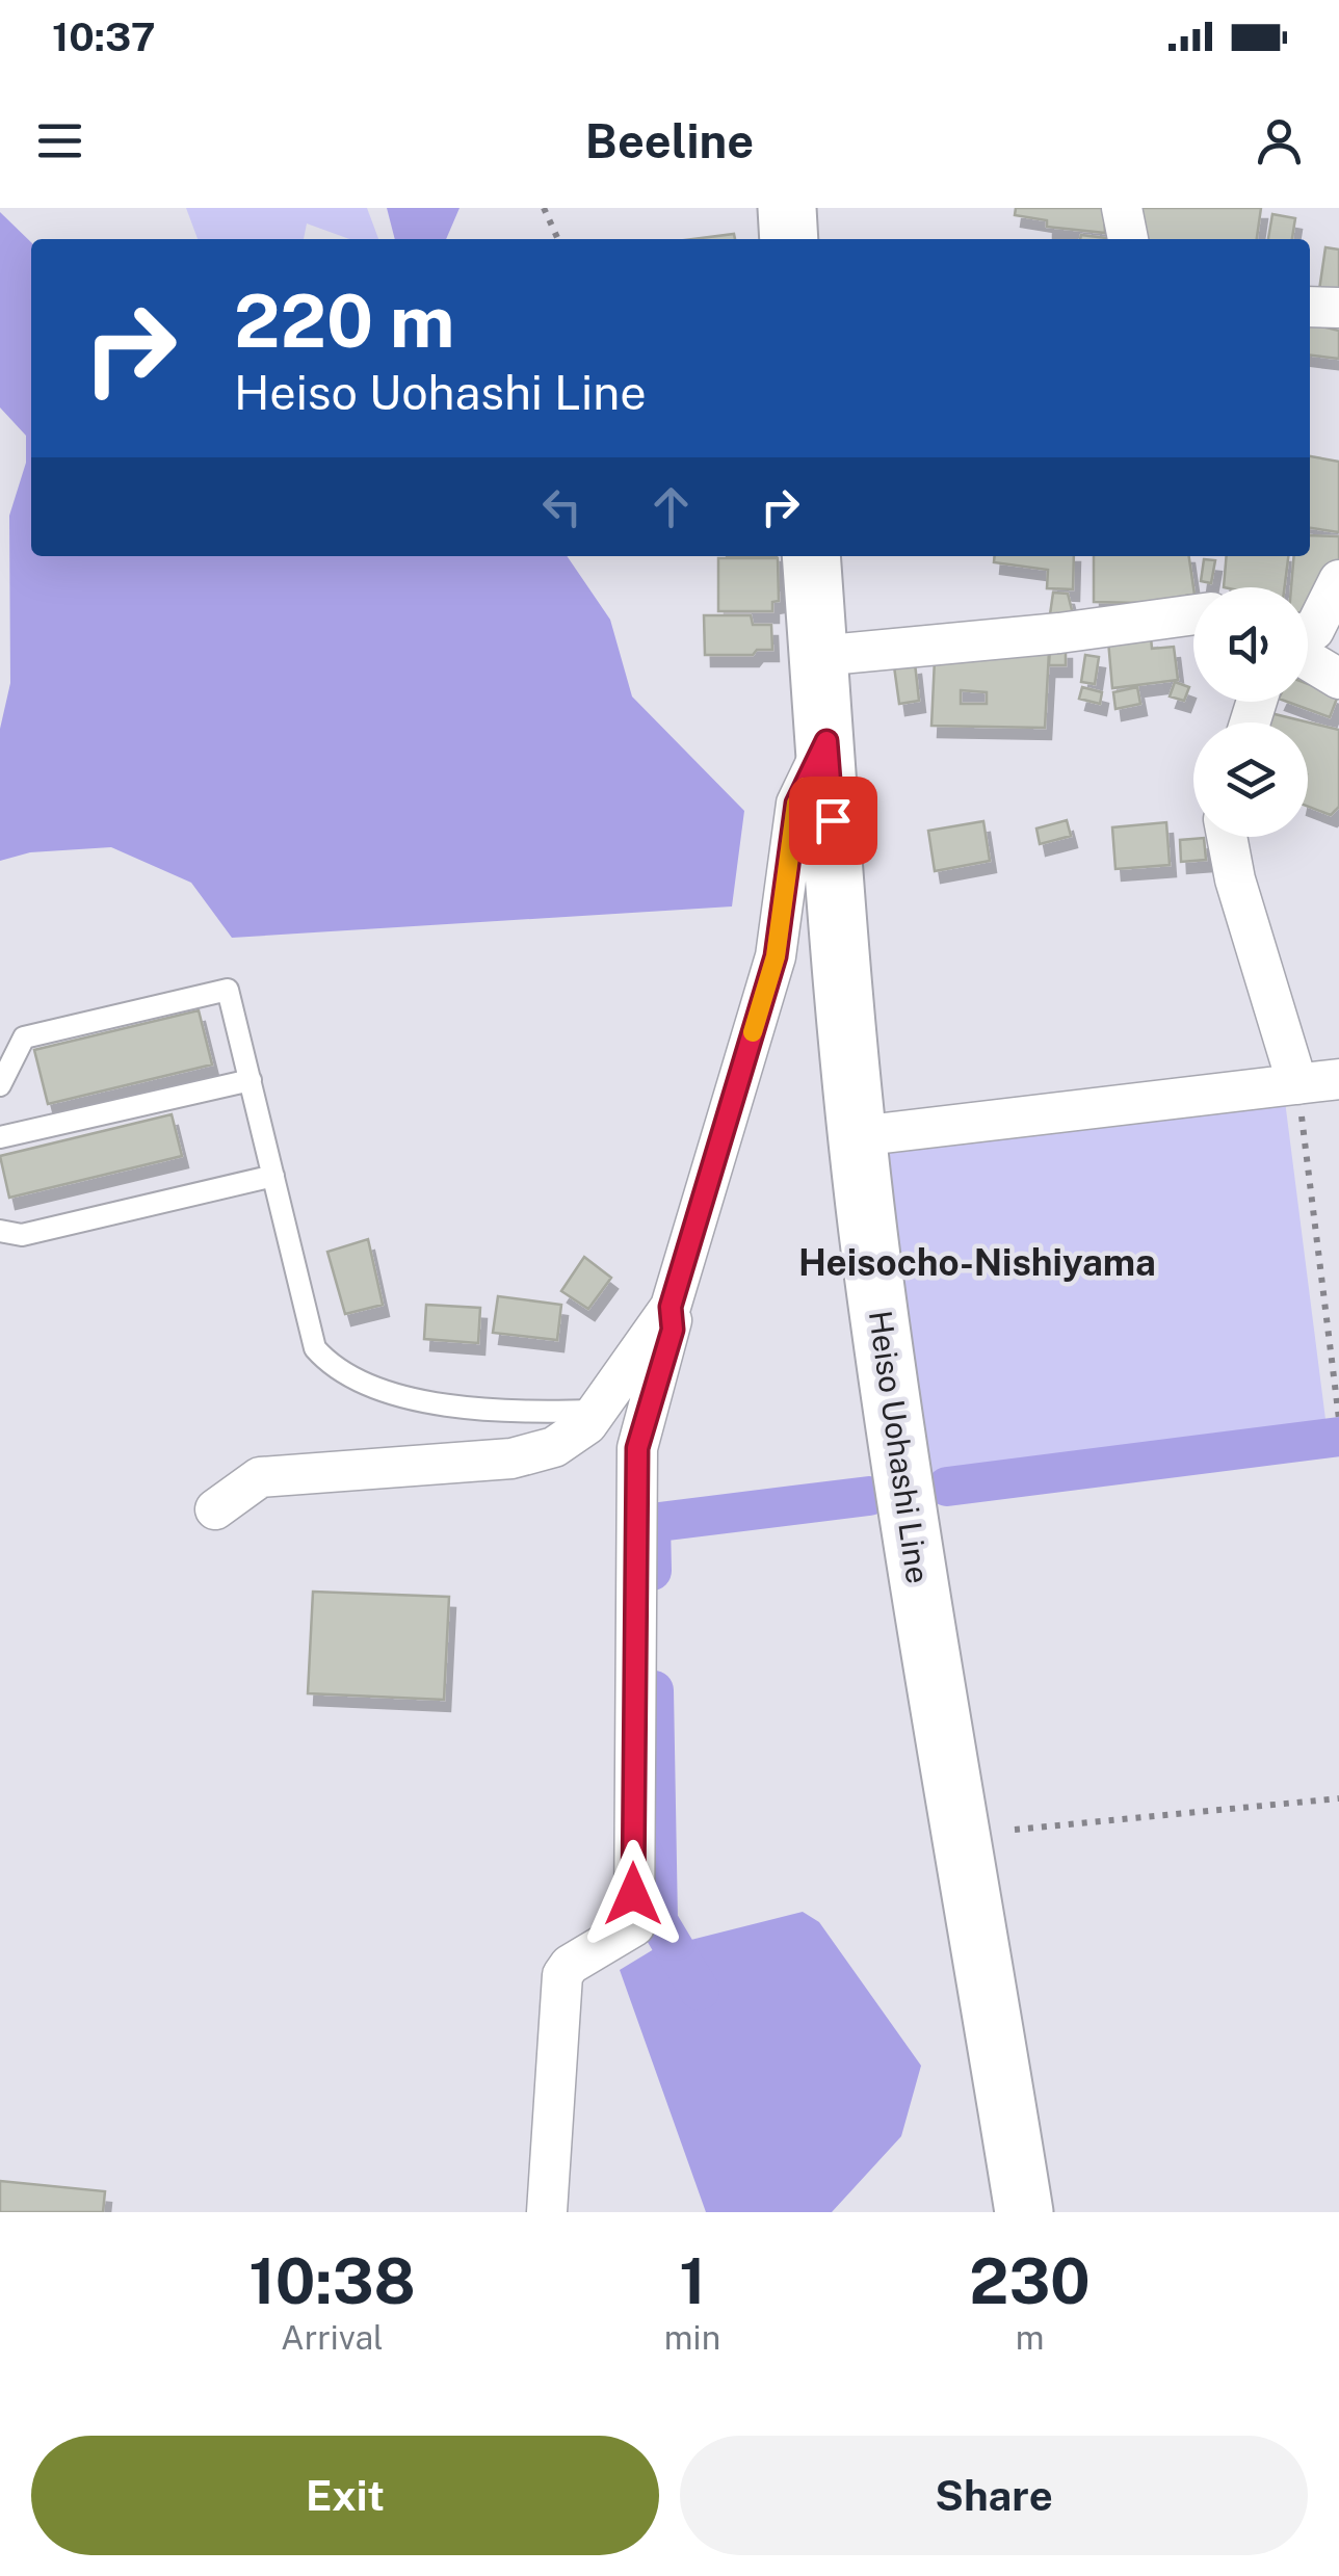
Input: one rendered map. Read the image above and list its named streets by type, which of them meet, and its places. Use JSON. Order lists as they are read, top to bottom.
{
  "streets": {
    "main road": ["Heiso Uohashi Line"]
  },
  "districts": ["Heisocho-Nishiyama"],
  "page": {
    "status": "10:37",
    "header": "Beeline",
    "turn": ["220 m", "Heiso Uohashi Line"],
    "eta": [
      "10:38",
      "Arrival",
      "1",
      "min",
      "230",
      "m"
    ],
    "buttons": ["Exit", "Share"]
  }
}
